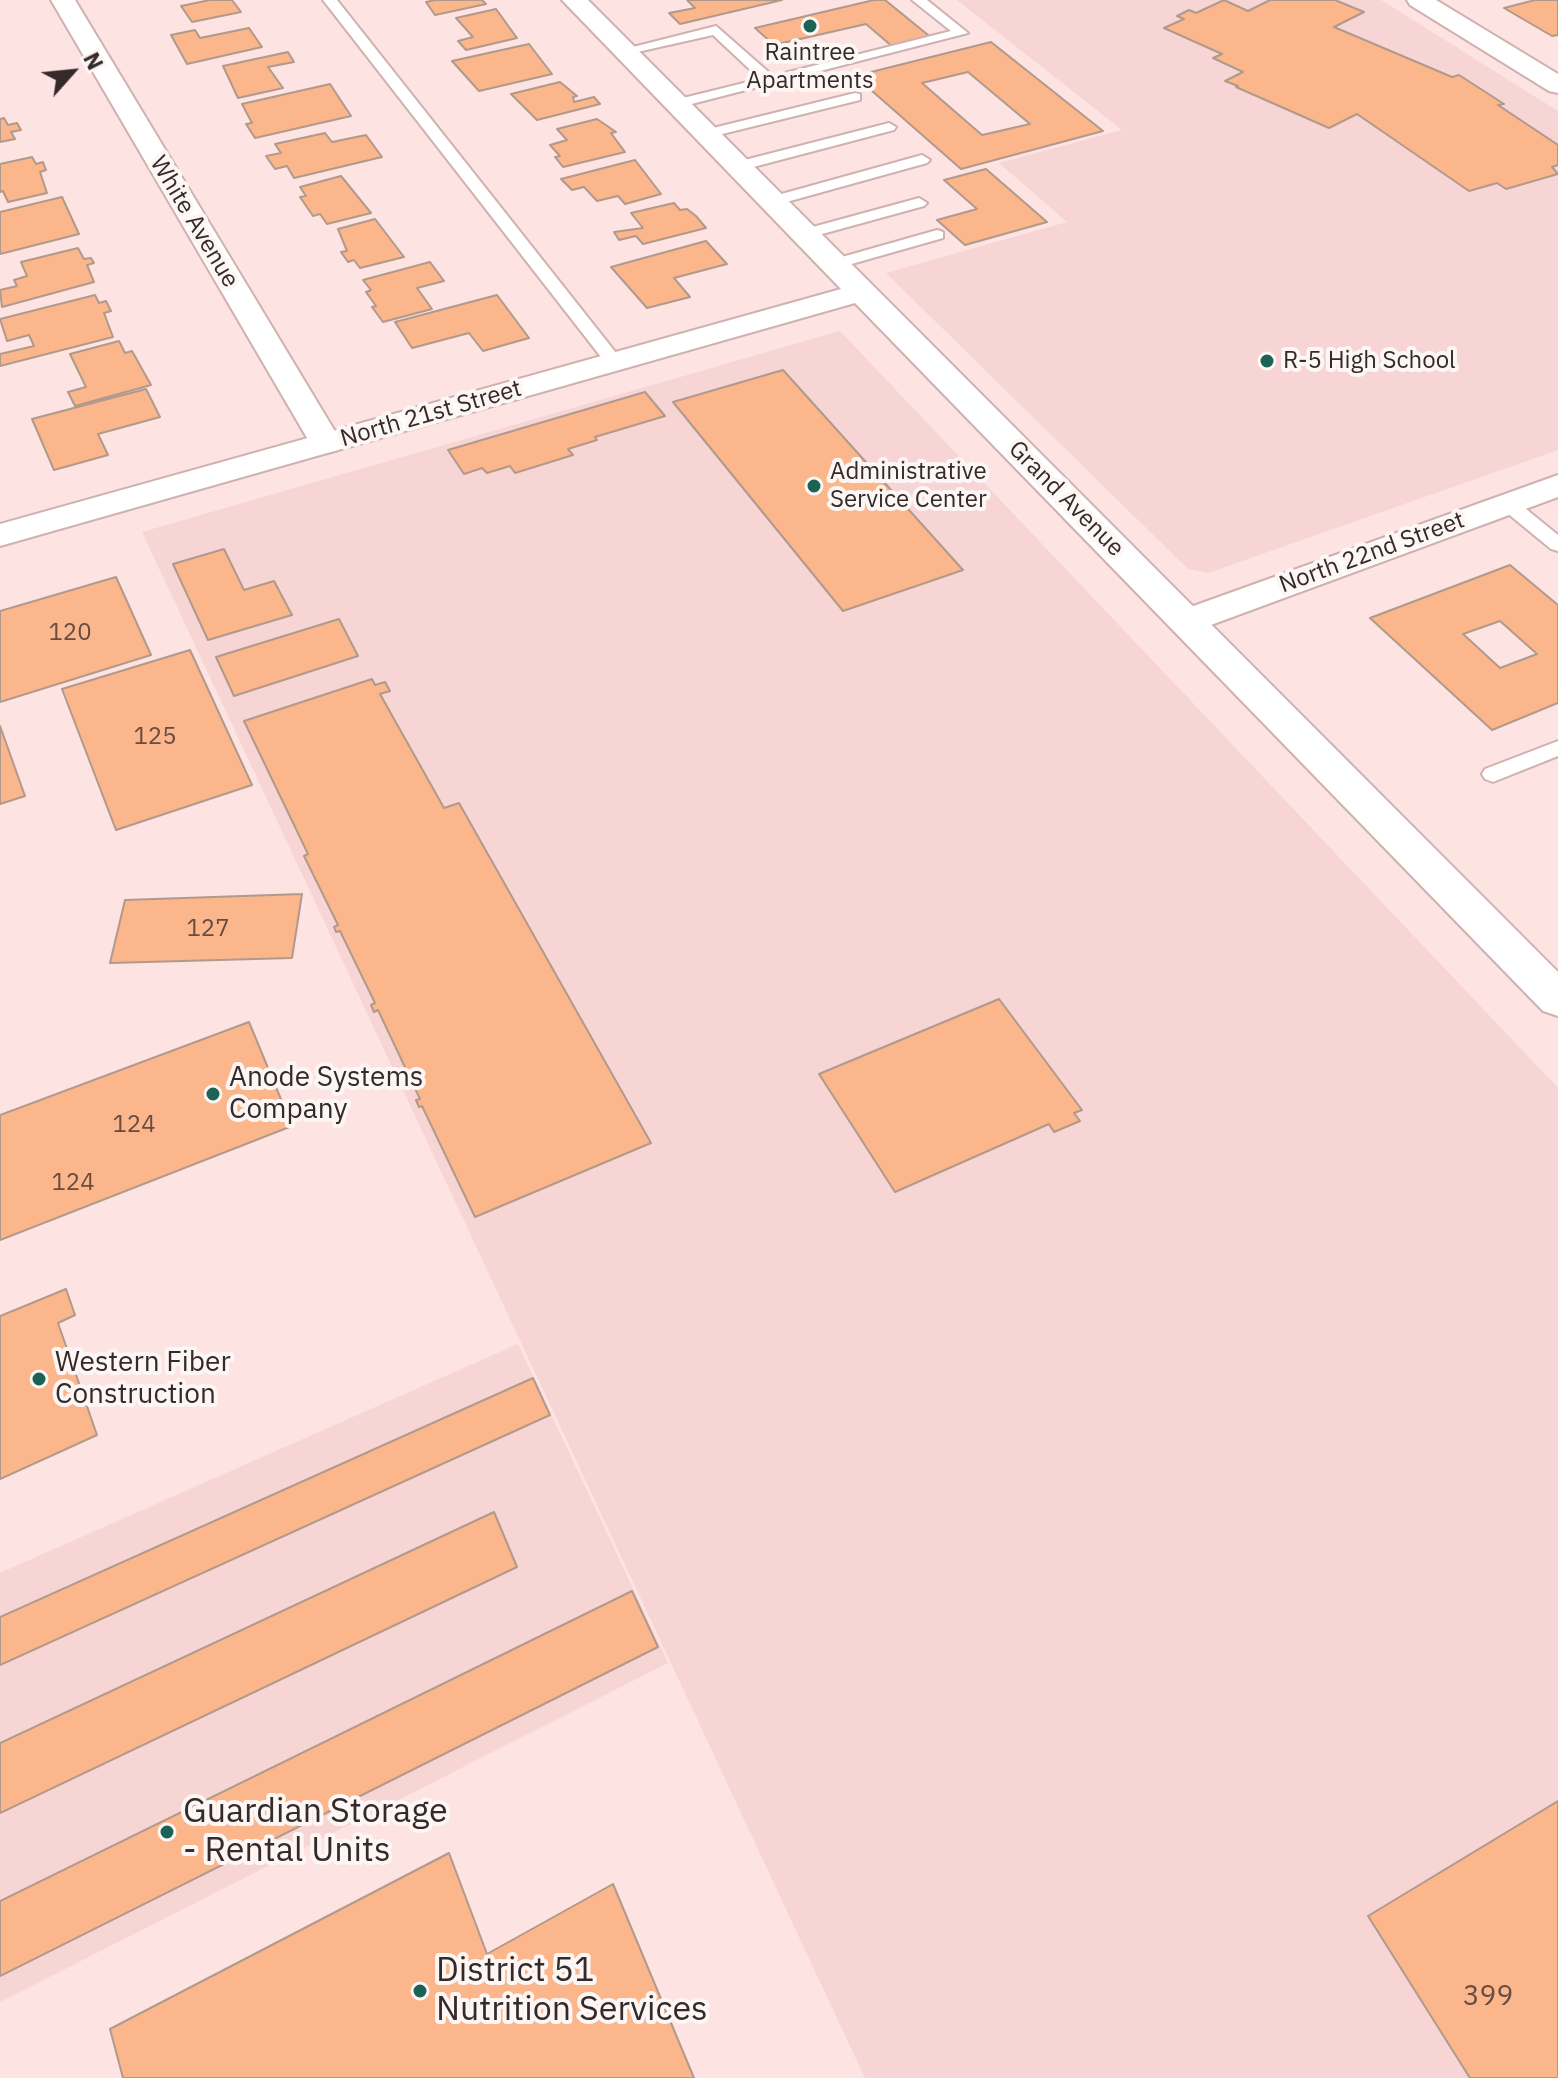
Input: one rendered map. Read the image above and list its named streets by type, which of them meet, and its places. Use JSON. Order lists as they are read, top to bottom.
{
  "streets": {
    "street": [
      "White Avenue",
      "North 21st Street",
      "Grand Avenue",
      "North 22nd Street"
    ]
  },
  "crossings": [
    ["White Avenue", "North 21st Street"],
    ["North 21st Street", "Grand Avenue"],
    ["Grand Avenue", "North 22nd Street"]
  ],
  "places": [
    "Raintree Apartments",
    "R-5 High School",
    "Administrative Service Center",
    "Anode Systems Company",
    "Western Fiber Construction",
    "Guardian Storage - Rental Units",
    "District 51 Nutrition Services"
  ],
  "house_numbers": [
    "120",
    "125",
    "127",
    "124",
    "124",
    "399"
  ],
  "north": "top right"
}
